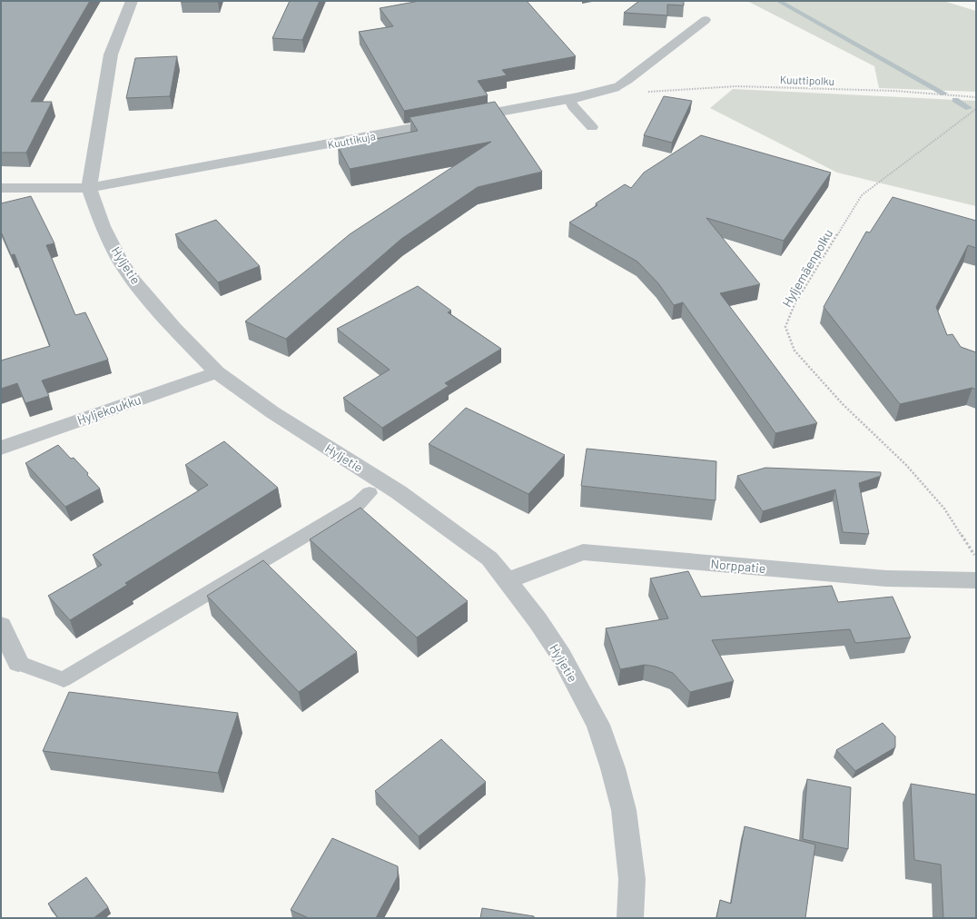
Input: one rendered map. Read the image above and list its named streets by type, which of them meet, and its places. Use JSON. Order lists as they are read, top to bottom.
{
  "streets": {
    "street": [
      "Kuuttikuja",
      "Hyljetie",
      "Hyljekoukku",
      "Norppatie"
    ],
    "path": ["Kuuttipolku", "Hyljemäenpolku"]
  },
  "crossings": [
    ["Kuuttikuja", "Hyljetie"],
    ["Hyljetie", "Hyljekoukku"],
    ["Hyljetie", "Norppatie"]
  ]
}
